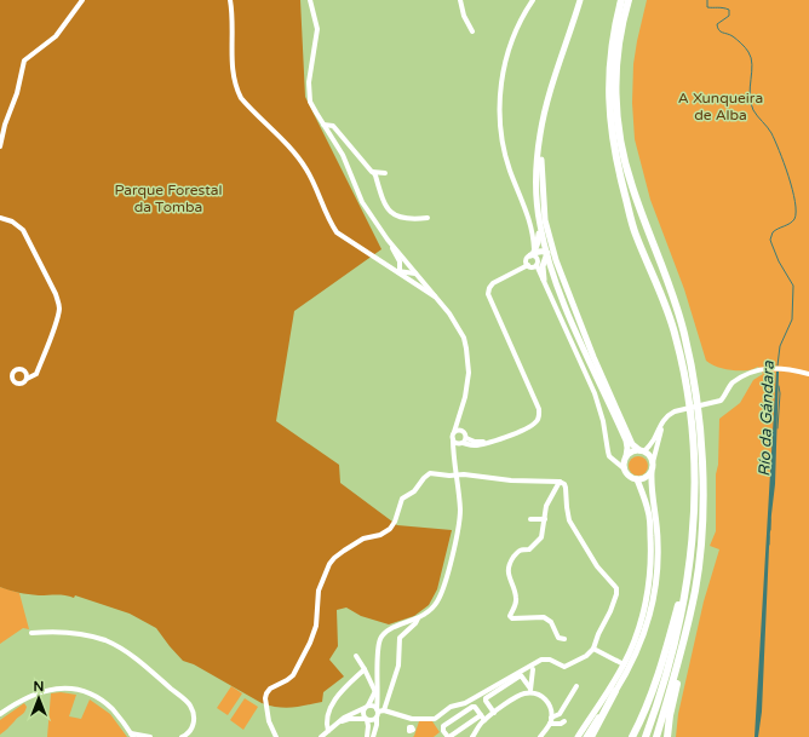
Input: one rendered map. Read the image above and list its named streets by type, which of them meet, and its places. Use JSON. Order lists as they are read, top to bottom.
{
  "water": ["Río da Gándara"],
  "parks": ["A Xunqueira de Alba", "Parque Forestal da Tomba"],
  "north": "top"
}
